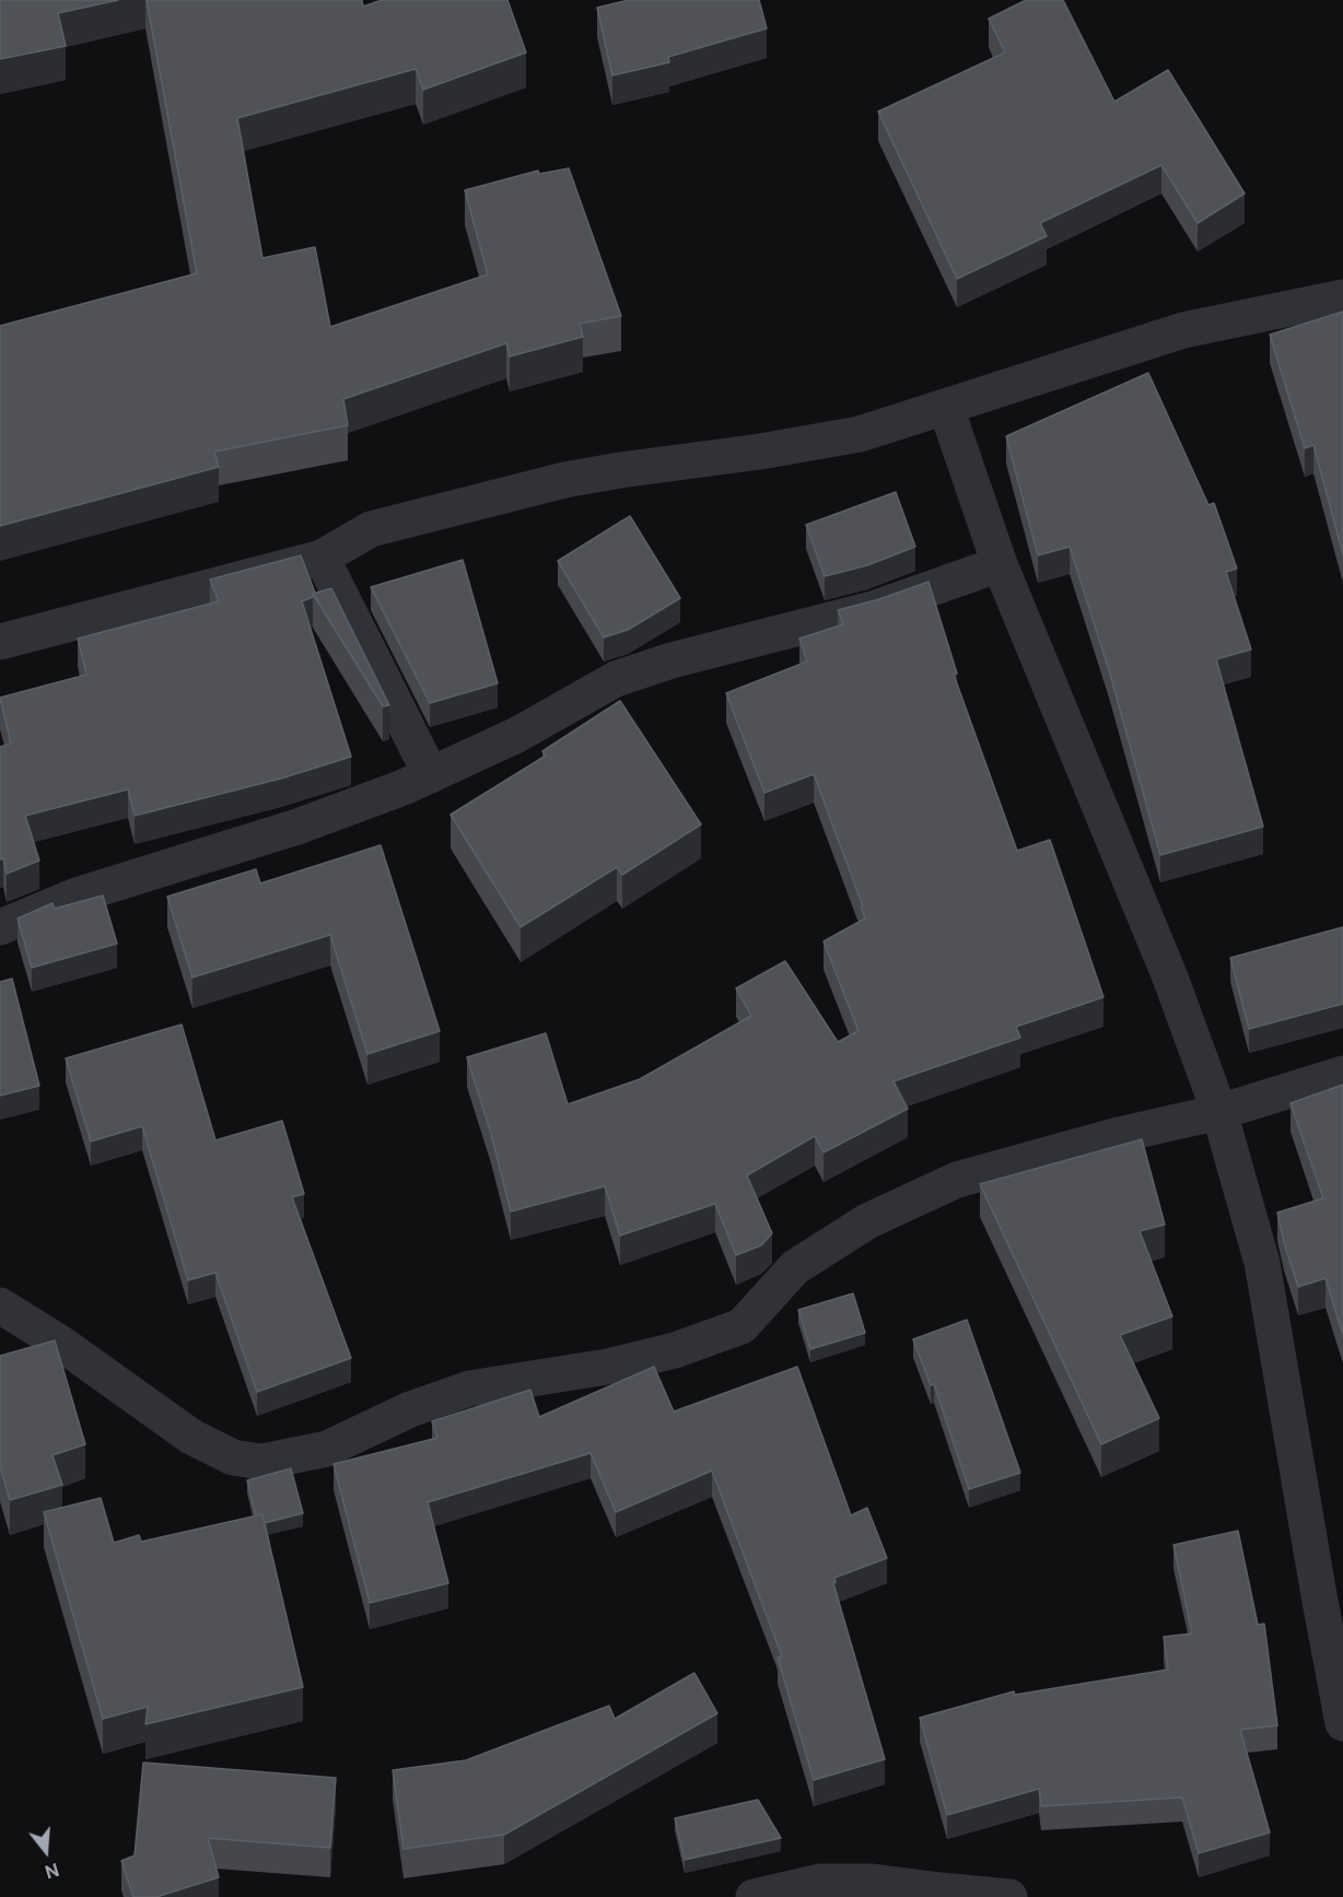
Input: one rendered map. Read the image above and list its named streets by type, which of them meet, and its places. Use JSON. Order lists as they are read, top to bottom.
{
  "north": "bottom"
}
